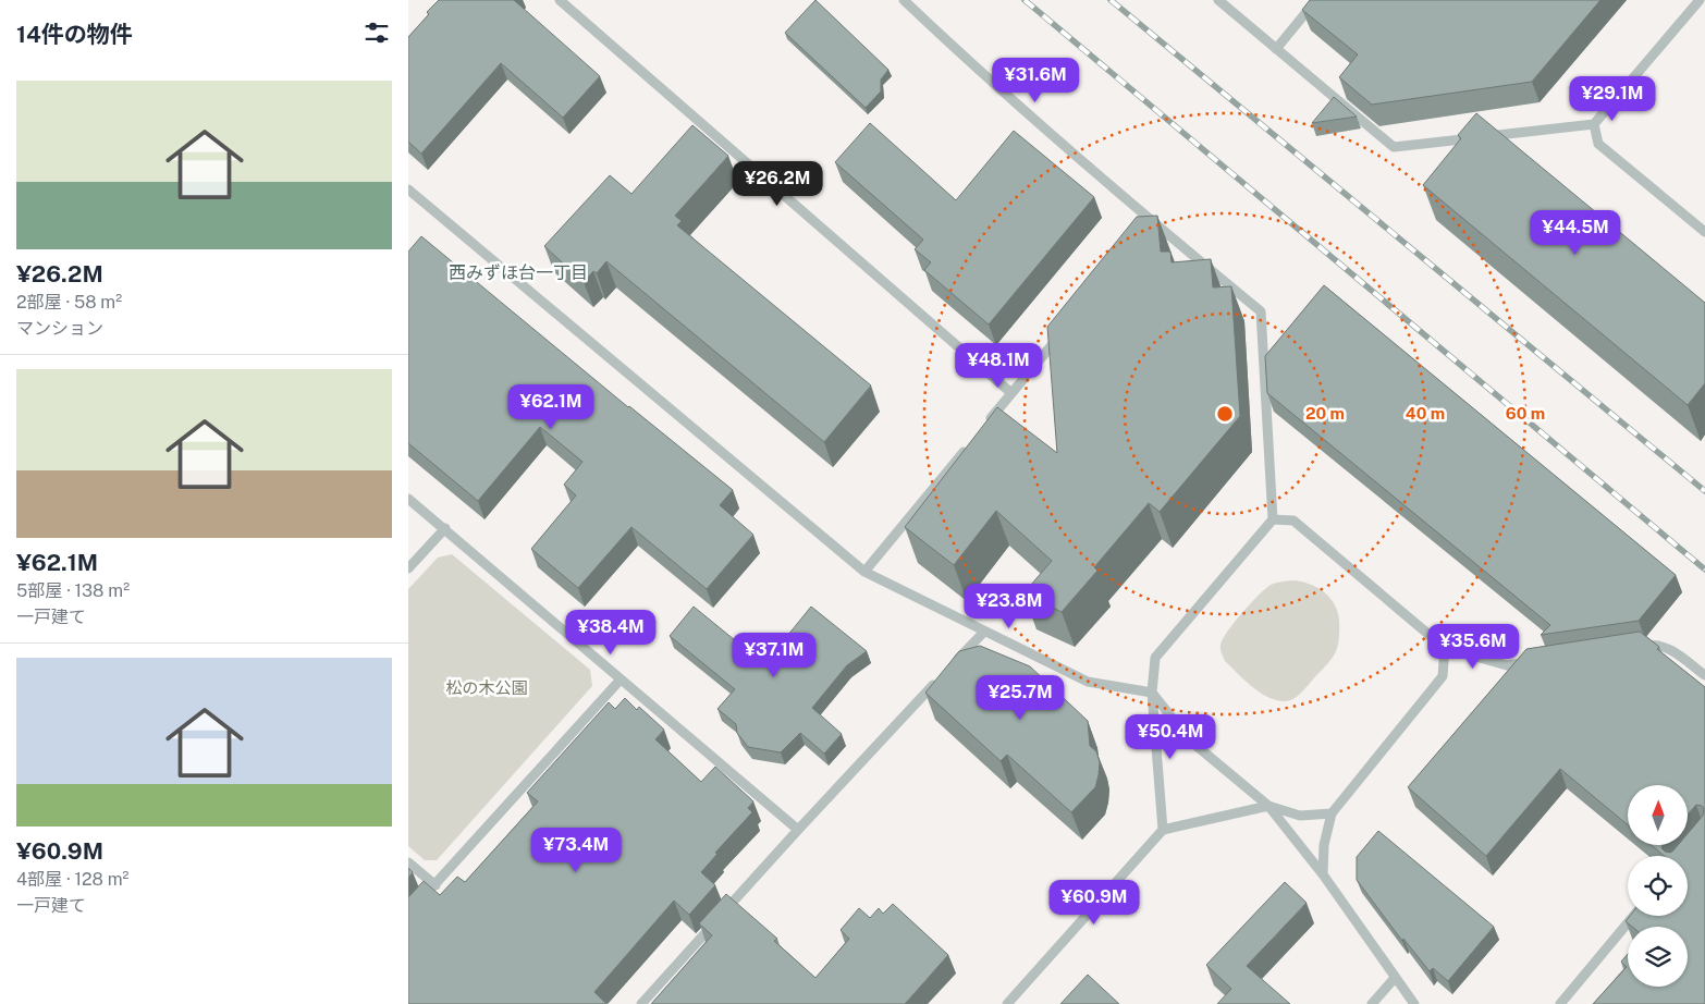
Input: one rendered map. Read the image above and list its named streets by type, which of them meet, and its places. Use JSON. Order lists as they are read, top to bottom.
{
  "districts": ["西みずほ台一丁目"],
  "parks": ["松の木公園"],
  "north": "top",
  "page": {
    "heading": "14件の物件",
    "price": [
      "¥31.6M",
      "¥29.1M",
      "¥26.2M",
      "¥44.5M",
      "¥48.1M",
      "¥62.1M",
      "¥23.8M",
      "¥38.4M",
      "¥35.6M",
      "¥37.1M",
      "¥25.7M",
      "¥50.4M",
      "¥73.4M",
      "¥60.9M"
    ],
    "list": [
      {
        "name": "¥26.2M",
        "note": "2部屋 · 58 m² · マンション"
      },
      {
        "name": "¥62.1M",
        "note": "5部屋 · 138 m² · 一戸建て"
      },
      {
        "name": "¥60.9M",
        "note": "4部屋 · 128 m² · 一戸建て"
      }
    ]
  },
  "rings": ["20 m", "40 m", "60 m"]
}
